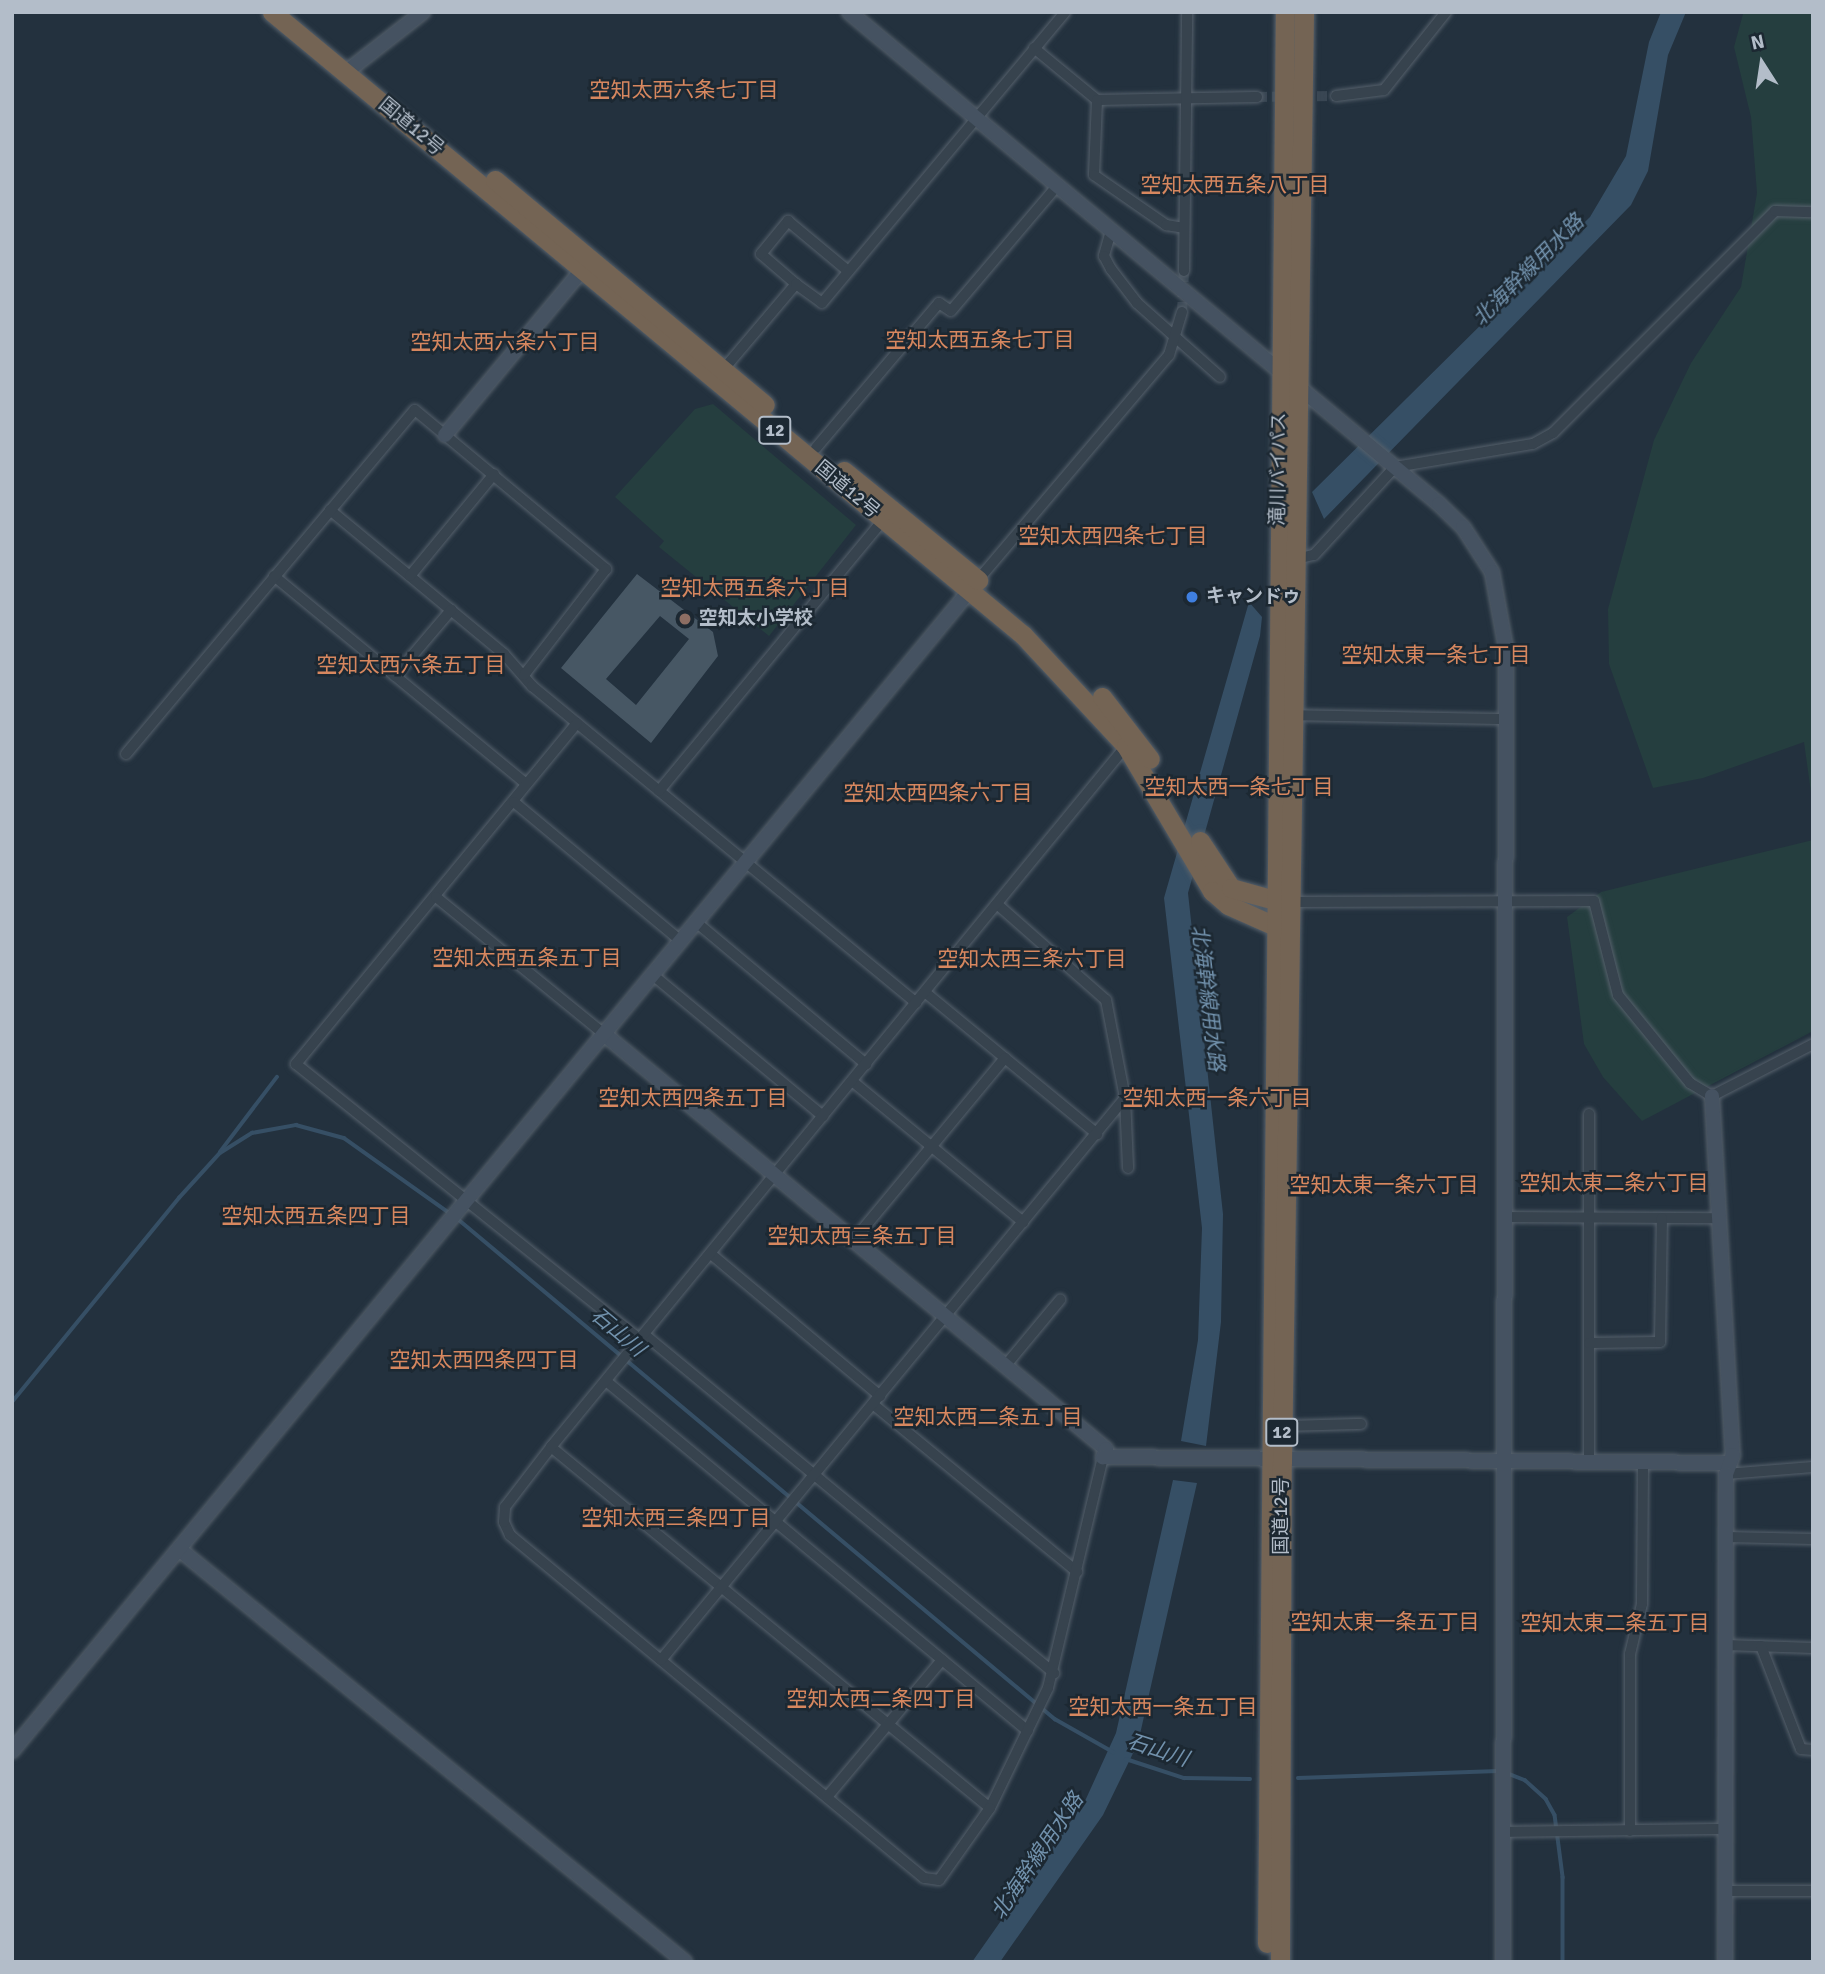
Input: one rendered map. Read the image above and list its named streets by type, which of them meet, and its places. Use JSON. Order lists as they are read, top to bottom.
{
  "streets": {
    "highway": ["国道12号", "12", "滝川バイパス"]
  },
  "crossings": [
    ["国道12号", "滝川バイパス"]
  ],
  "districts": [
    "空知太西六条七丁目",
    "空知太西五条八丁目",
    "空知太西五条七丁目",
    "空知太西六条六丁目",
    "空知太西四条七丁目",
    "空知太西五条六丁目",
    "空知太東一条七丁目",
    "空知太西六条五丁目",
    "空知太西一条七丁目",
    "空知太西四条六丁目",
    "空知太西五条五丁目",
    "空知太西三条六丁目",
    "空知太西四条五丁目",
    "空知太西一条六丁目",
    "空知太東二条六丁目",
    "空知太東一条六丁目",
    "空知太西五条四丁目",
    "空知太西三条五丁目",
    "空知太西四条四丁目",
    "空知太西二条五丁目",
    "空知太西三条四丁目",
    "空知太東一条五丁目",
    "空知太東二条五丁目",
    "空知太西二条四丁目",
    "空知太西一条五丁目"
  ],
  "water": ["北海幹線用水路", "石山川"],
  "places": ["キャンドゥ", "空知太小学校"],
  "north": "top"
}
